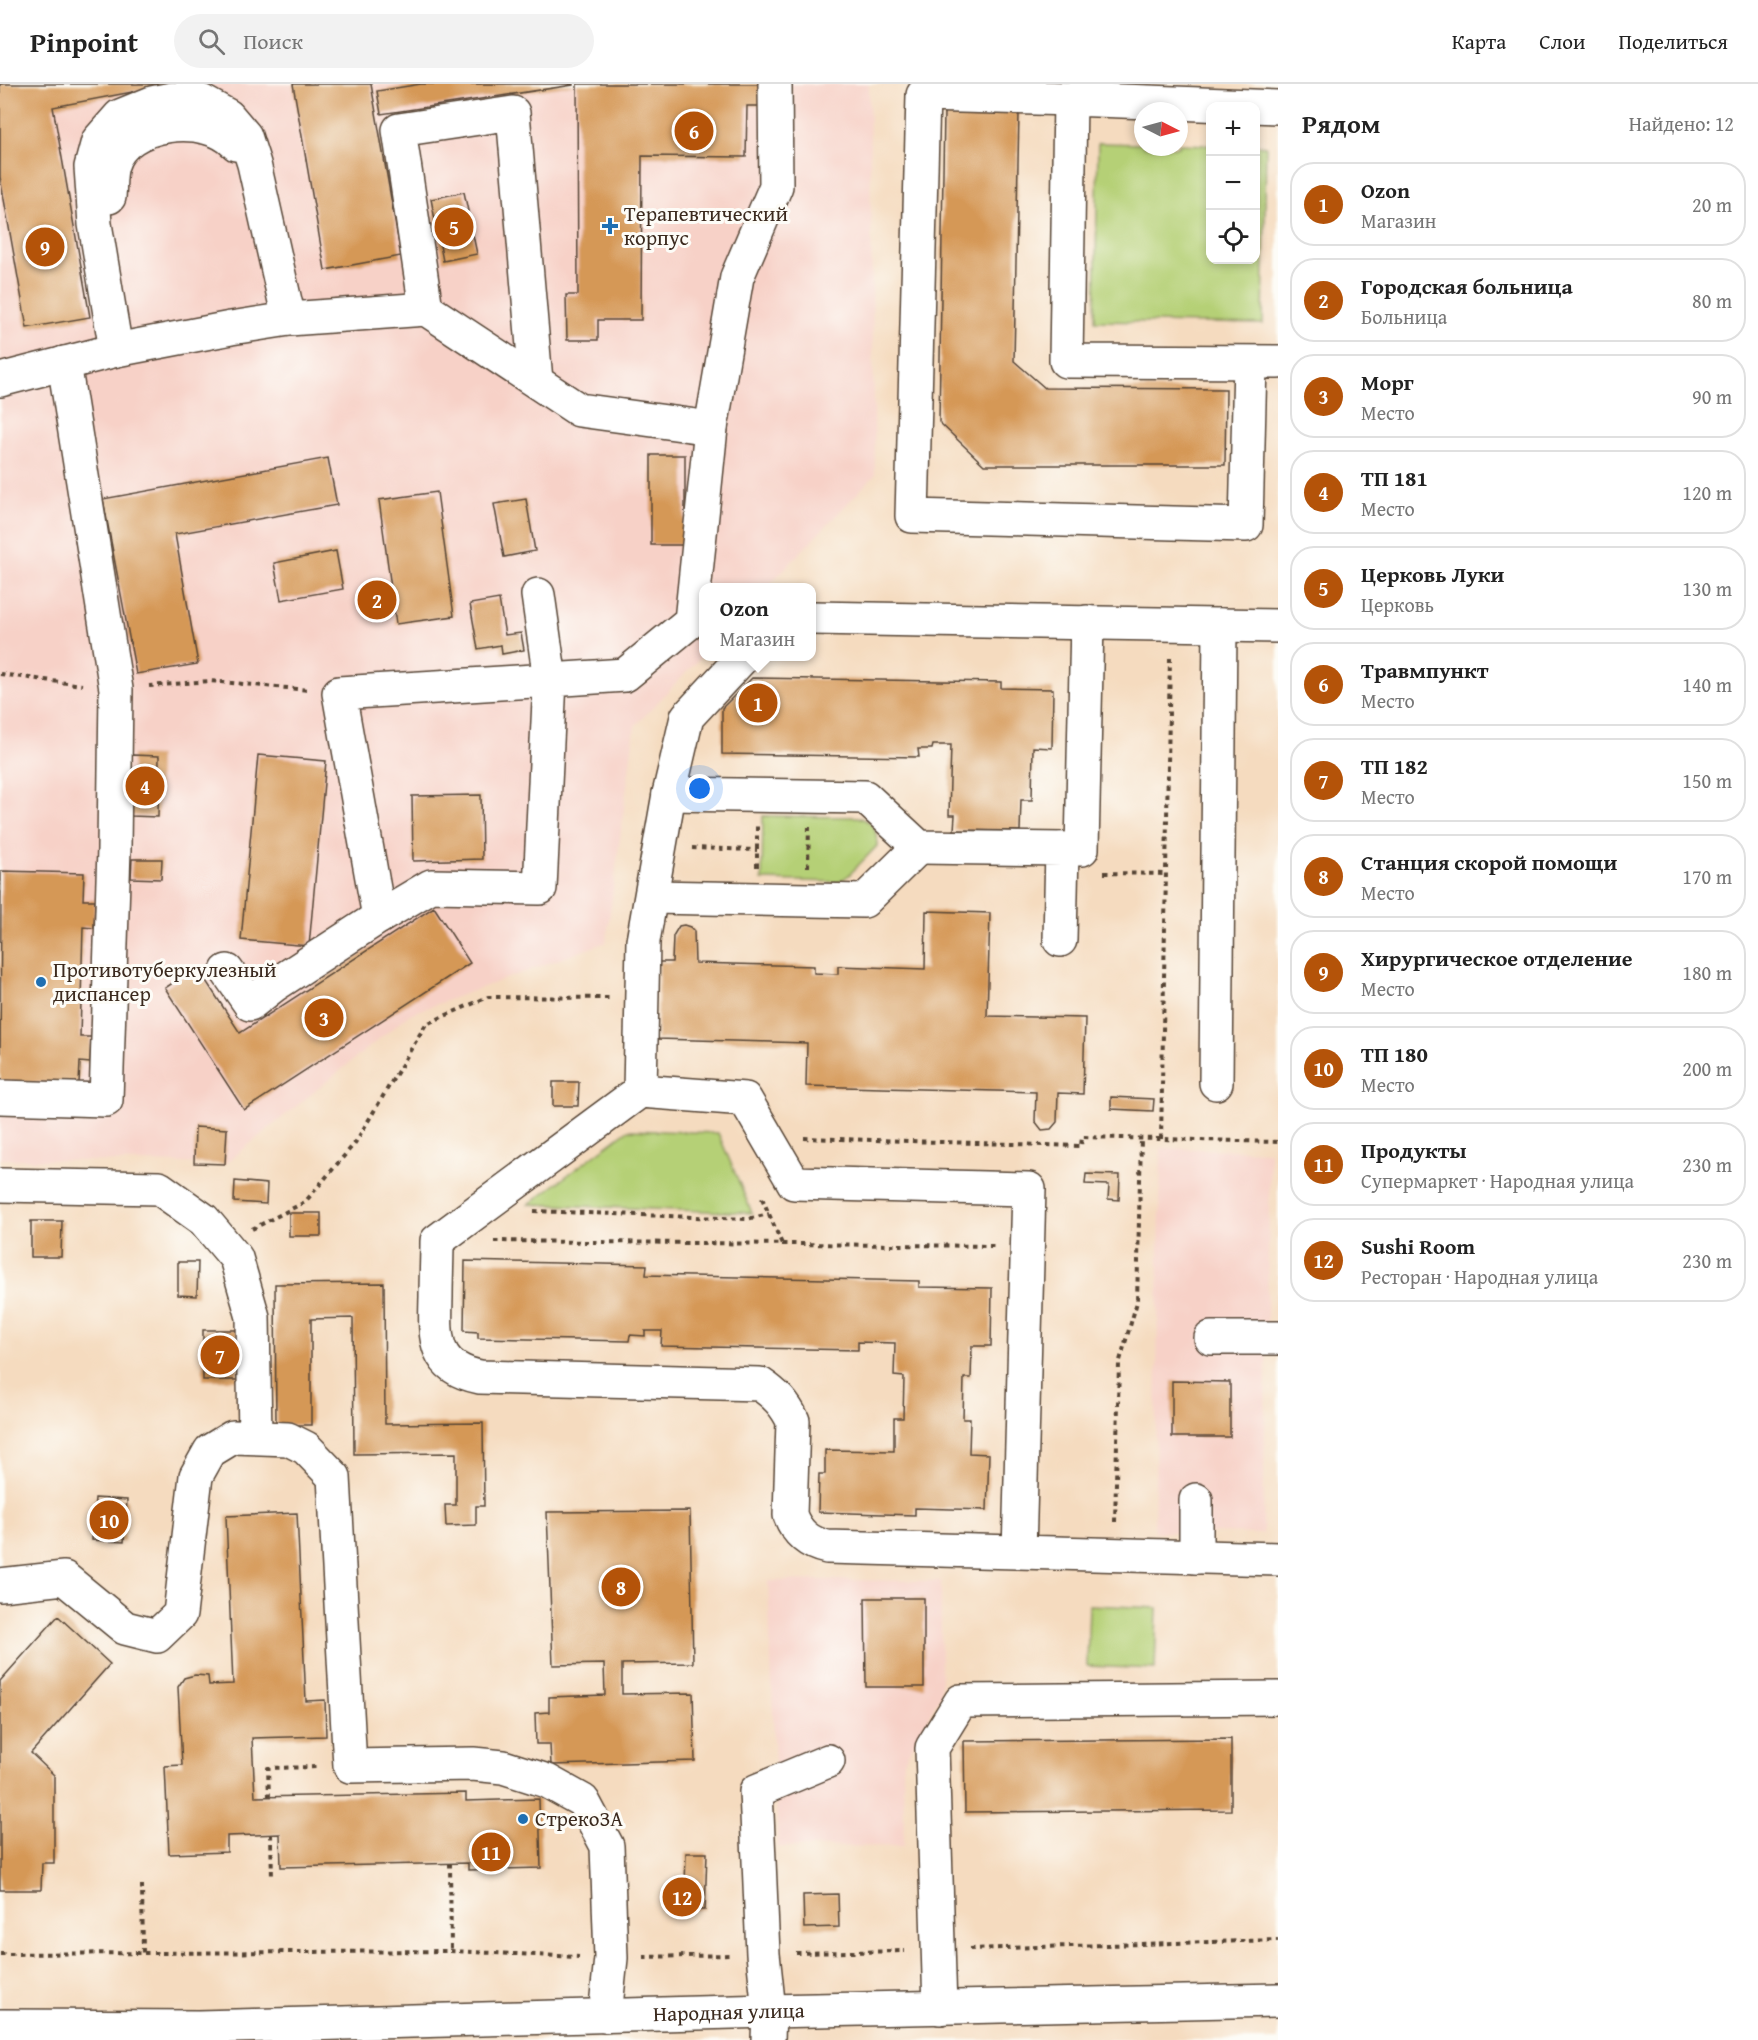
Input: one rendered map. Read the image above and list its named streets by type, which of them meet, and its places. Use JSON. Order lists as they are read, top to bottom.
{
  "streets": {
    "street": ["Народная улица"]
  },
  "places": {
    "health": ["Терапевтический корпус"],
    "other": ["Противотуберкулезный диспансер", "СтрекоЗА"]
  },
  "north": "right",
  "page": {
    "header": "Pinpoint",
    "search": "Поиск",
    "nav": ["Карта", "Слои", "Поделиться"],
    "heading": ["Рядом", "Найдено: 12"],
    "map_buttons": ["+", "−"],
    "pins": [
      "6",
      "5",
      "9",
      "2",
      "1",
      "4",
      "3",
      "7",
      "10",
      "8",
      "11",
      "12"
    ],
    "list": [
      {
        "mark": "1",
        "name": "Ozon",
        "note": "Магазин",
        "value": "20 m"
      },
      {
        "mark": "2",
        "name": "Городская больница",
        "note": "Больница",
        "value": "80 m"
      },
      {
        "mark": "3",
        "name": "Морг",
        "note": "Место",
        "value": "90 m"
      },
      {
        "mark": "4",
        "name": "ТП 181",
        "note": "Место",
        "value": "120 m"
      },
      {
        "mark": "5",
        "name": "Церковь Луки",
        "note": "Церковь",
        "value": "130 m"
      },
      {
        "mark": "6",
        "name": "Травмпункт",
        "note": "Место",
        "value": "140 m"
      },
      {
        "mark": "7",
        "name": "ТП 182",
        "note": "Место",
        "value": "150 m"
      },
      {
        "mark": "8",
        "name": "Станция скорой помощи",
        "note": "Место",
        "value": "170 m"
      },
      {
        "mark": "9",
        "name": "Хирургическое отделение",
        "note": "Место",
        "value": "180 m"
      },
      {
        "mark": "10",
        "name": "ТП 180",
        "note": "Место",
        "value": "200 m"
      },
      {
        "mark": "11",
        "name": "Продукты",
        "note": "Супермаркет · Народная улица",
        "value": "230 m"
      },
      {
        "mark": "12",
        "name": "Sushi Room",
        "note": "Ресторан · Народная улица",
        "value": "230 m"
      }
    ],
    "popup": ["Ozon", "Магазин"]
  }
}
